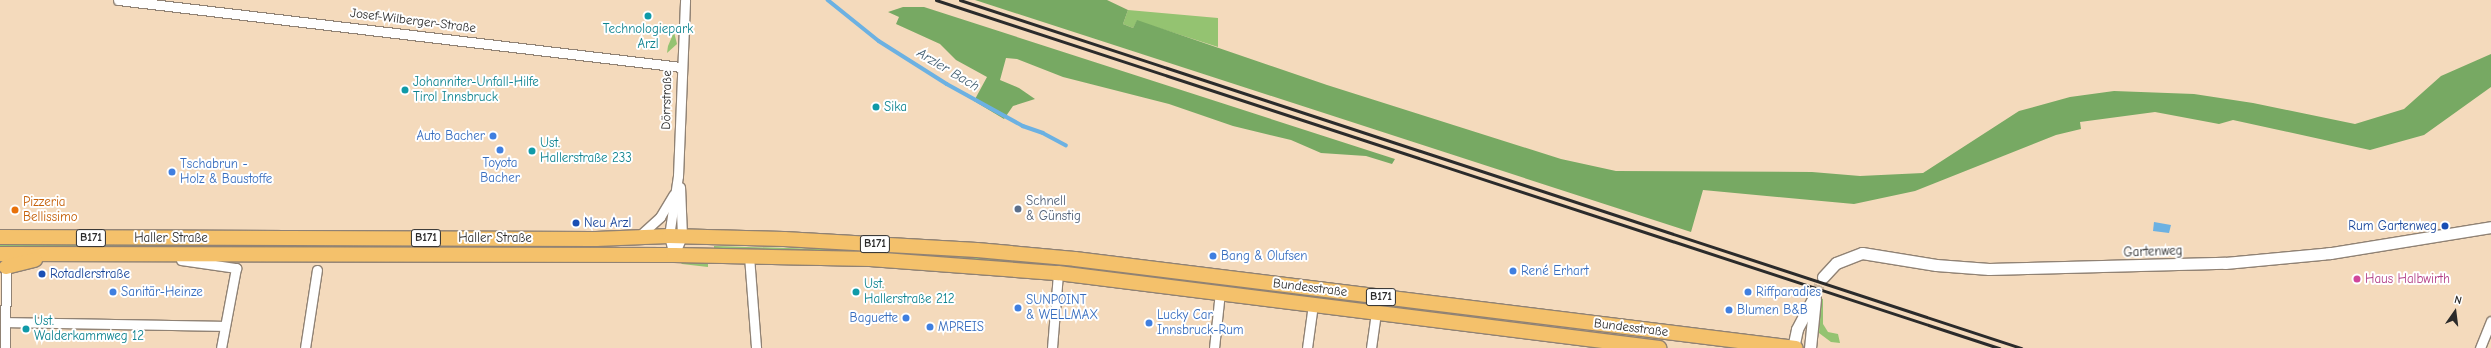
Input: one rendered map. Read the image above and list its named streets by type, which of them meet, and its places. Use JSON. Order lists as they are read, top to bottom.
{
  "streets": {
    "main road": ["B171", "Haller Straße", "Bundesstraße"],
    "street": ["Josef-Wilberger-Straße", "Dörrstraße", "Gartenweg"]
  },
  "crossings": [
    ["Josef-Wilberger-Straße", "Dörrstraße"],
    ["Dörrstraße", "Haller Straße"],
    ["Haller Straße", "Bundesstraße"]
  ],
  "water": ["Arzler Bach"],
  "places": [
    "Technologiepark Arzl",
    "Johanniter-Unfall-Hilfe Tirol Innsbruck",
    "Sika",
    "Auto Bacher",
    "Toyota Bacher",
    "Ust. Hallerstraße 233",
    "Tschabrun - Holz & Baustoffe",
    "Schnell & Günstig",
    "Pizzeria Bellissimo",
    "Neu Arzl",
    "Rum Gartenweg",
    "Bang & Olufsen",
    "René Erhart",
    "Rotadlerstraße",
    "Haus Halbwirth",
    "Sanitär-Heinze",
    "Ust. Hallerstraße 212",
    "Riffparadies",
    "SUNPOINT & WELLMAX",
    "Blumen B&B",
    "Baguette",
    "Lucky Car Innsbruck-Rum",
    "MPREIS",
    "Ust. Walderkammweg 12"
  ],
  "north": "top"
}
